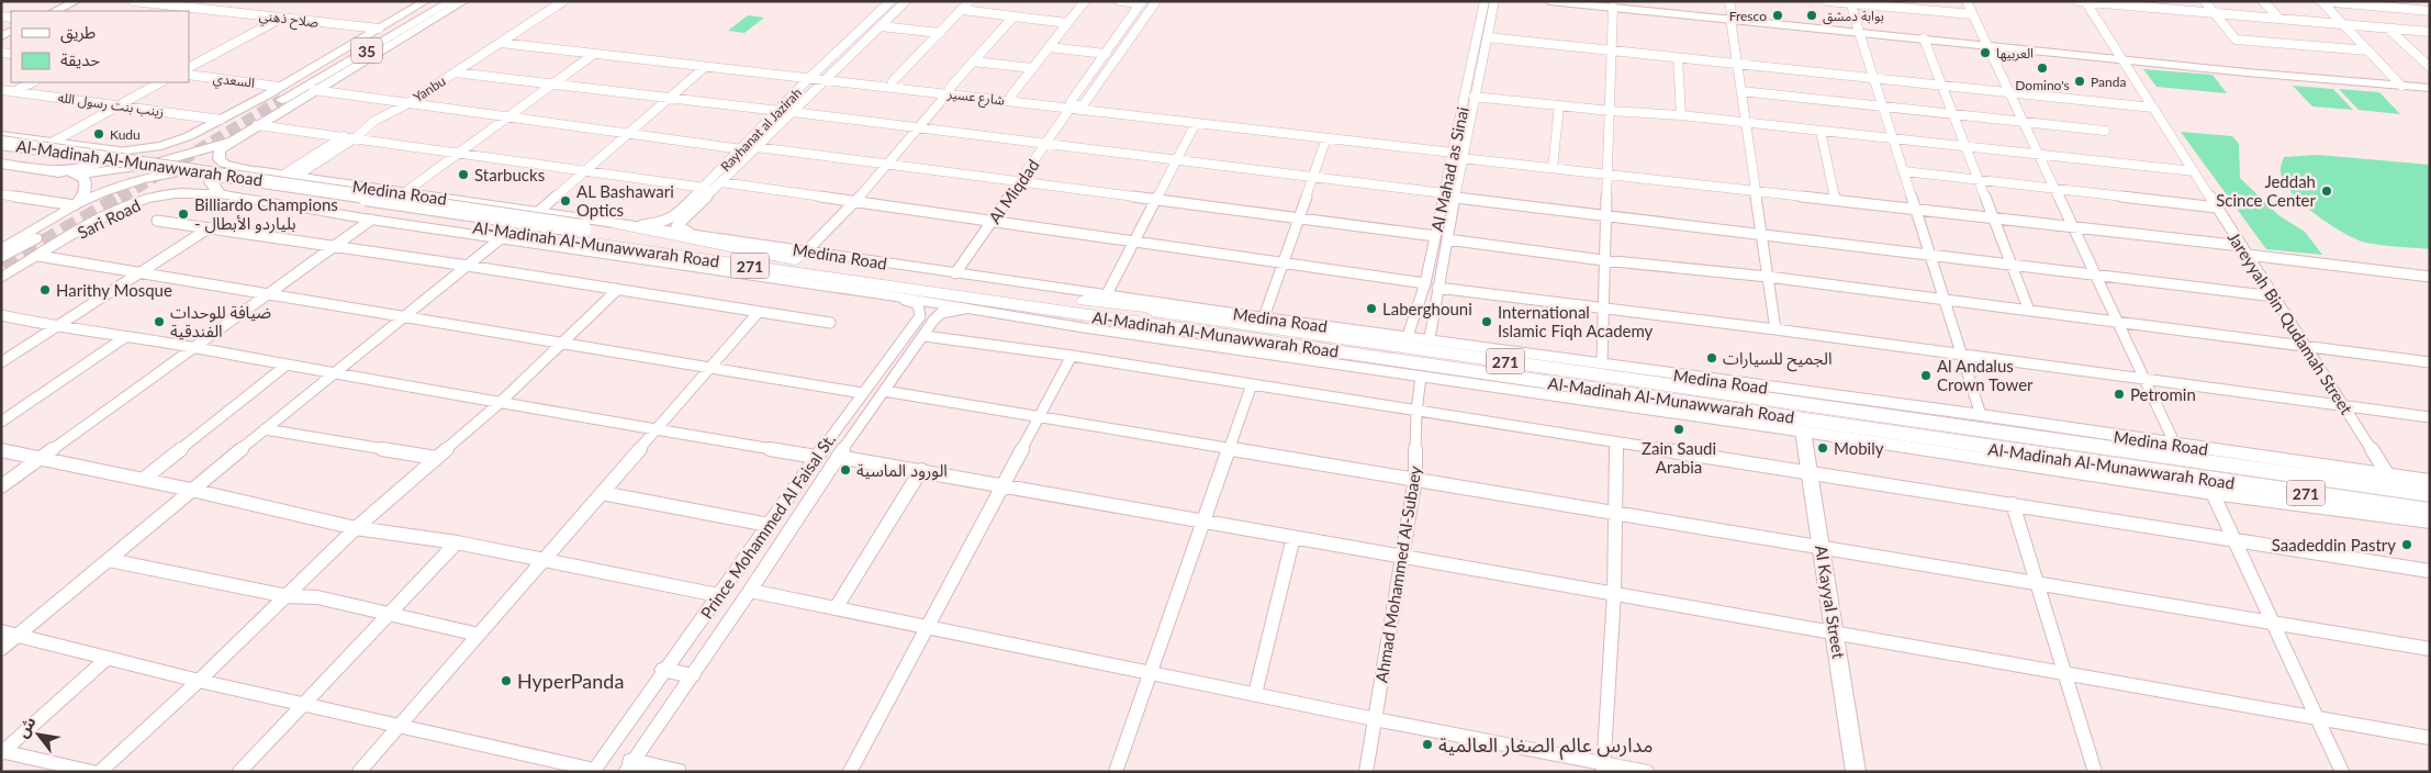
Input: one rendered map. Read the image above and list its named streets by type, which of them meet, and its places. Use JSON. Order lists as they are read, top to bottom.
{
  "streets": {
    "highway": ["Al-Madinah Al-Munawwarah Road", "271"],
    "main road": [
      "35",
      "Medina Road",
      "Sari Road",
      "Al Kayyal Street"
    ],
    "street": [
      "صلاح ذهني",
      "السعدي",
      "Yanbu",
      "شارع عسير",
      "زينب بنت رسول الله",
      "Rayhanat al Jazirah",
      "Al Mahad as Sinai",
      "Al Miqdad",
      "Jareyyah Bin Qudamah Street",
      "Prince Mohammed Al Faisal St.",
      "Ahmad Mohammed Al-Subaey"
    ]
  },
  "crossings": [
    ["Yanbu", "شارع عسير"],
    ["Yanbu", "Medina Road"],
    ["شارع عسير", "Rayhanat al Jazirah"],
    ["شارع عسير", "Al Mahad as Sinai"],
    ["شارع عسير", "Al Miqdad"],
    ["Rayhanat al Jazirah", "Medina Road"],
    ["Al-Madinah Al-Munawwarah Road", "Medina Road"],
    ["Al-Madinah Al-Munawwarah Road", "Prince Mohammed Al Faisal St."],
    ["Al Mahad as Sinai", "Medina Road"],
    ["Al Miqdad", "Medina Road"],
    ["Medina Road", "Sari Road"],
    ["Medina Road", "Jareyyah Bin Qudamah Street"],
    ["Medina Road", "Prince Mohammed Al Faisal St."]
  ],
  "places": [
    "Fresco",
    "بوابة دمشق",
    "العربيها",
    "Domino's",
    "Panda",
    "Kudu",
    "Starbucks",
    "Jeddah Scince Center",
    "AL Bashawari Optics",
    "Billiardo Champions - بلياردو الأبطال",
    "Harithy Mosque",
    "Laberghouni",
    "ضيافة للوحدات الفندقية",
    "International Islamic Fiqh Academy",
    "الجميح للسيارات",
    "Al Andalus Crown Tower",
    "Petromin",
    "Zain Saudi Arabia",
    "Mobily",
    "الورود الماسية",
    "Saadeddin Pastry",
    "HyperPanda",
    "مدارس عالم الصغار العالمية"
  ],
  "legend": ["طريق", "حديقة"],
  "north": "top left"
}
